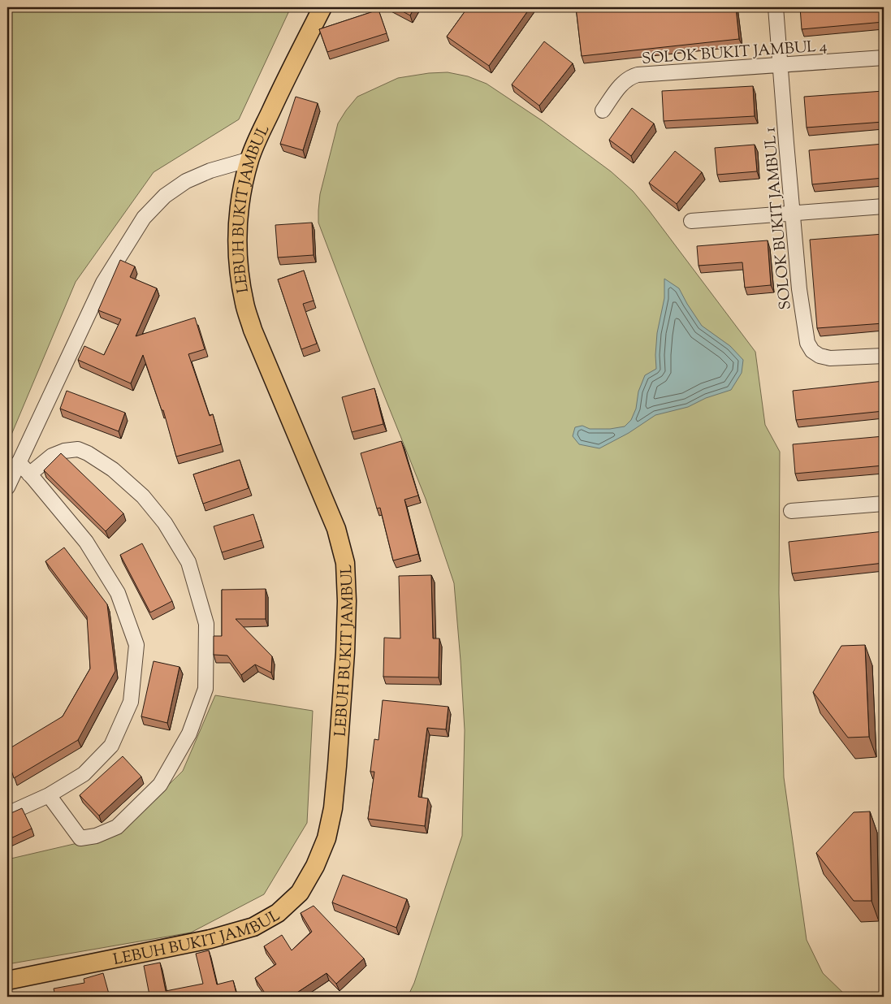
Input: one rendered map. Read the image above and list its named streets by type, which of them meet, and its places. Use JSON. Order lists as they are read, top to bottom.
{
  "streets": {
    "main road": ["LEBUH BUKIT JAMBUL"],
    "street": ["SOLOK BUKIT JAMBUL 4", "SOLOK BUKIT JAMBUL 1"]
  },
  "crossings": [
    ["SOLOK BUKIT JAMBUL 4", "SOLOK BUKIT JAMBUL 1"]
  ]
}
